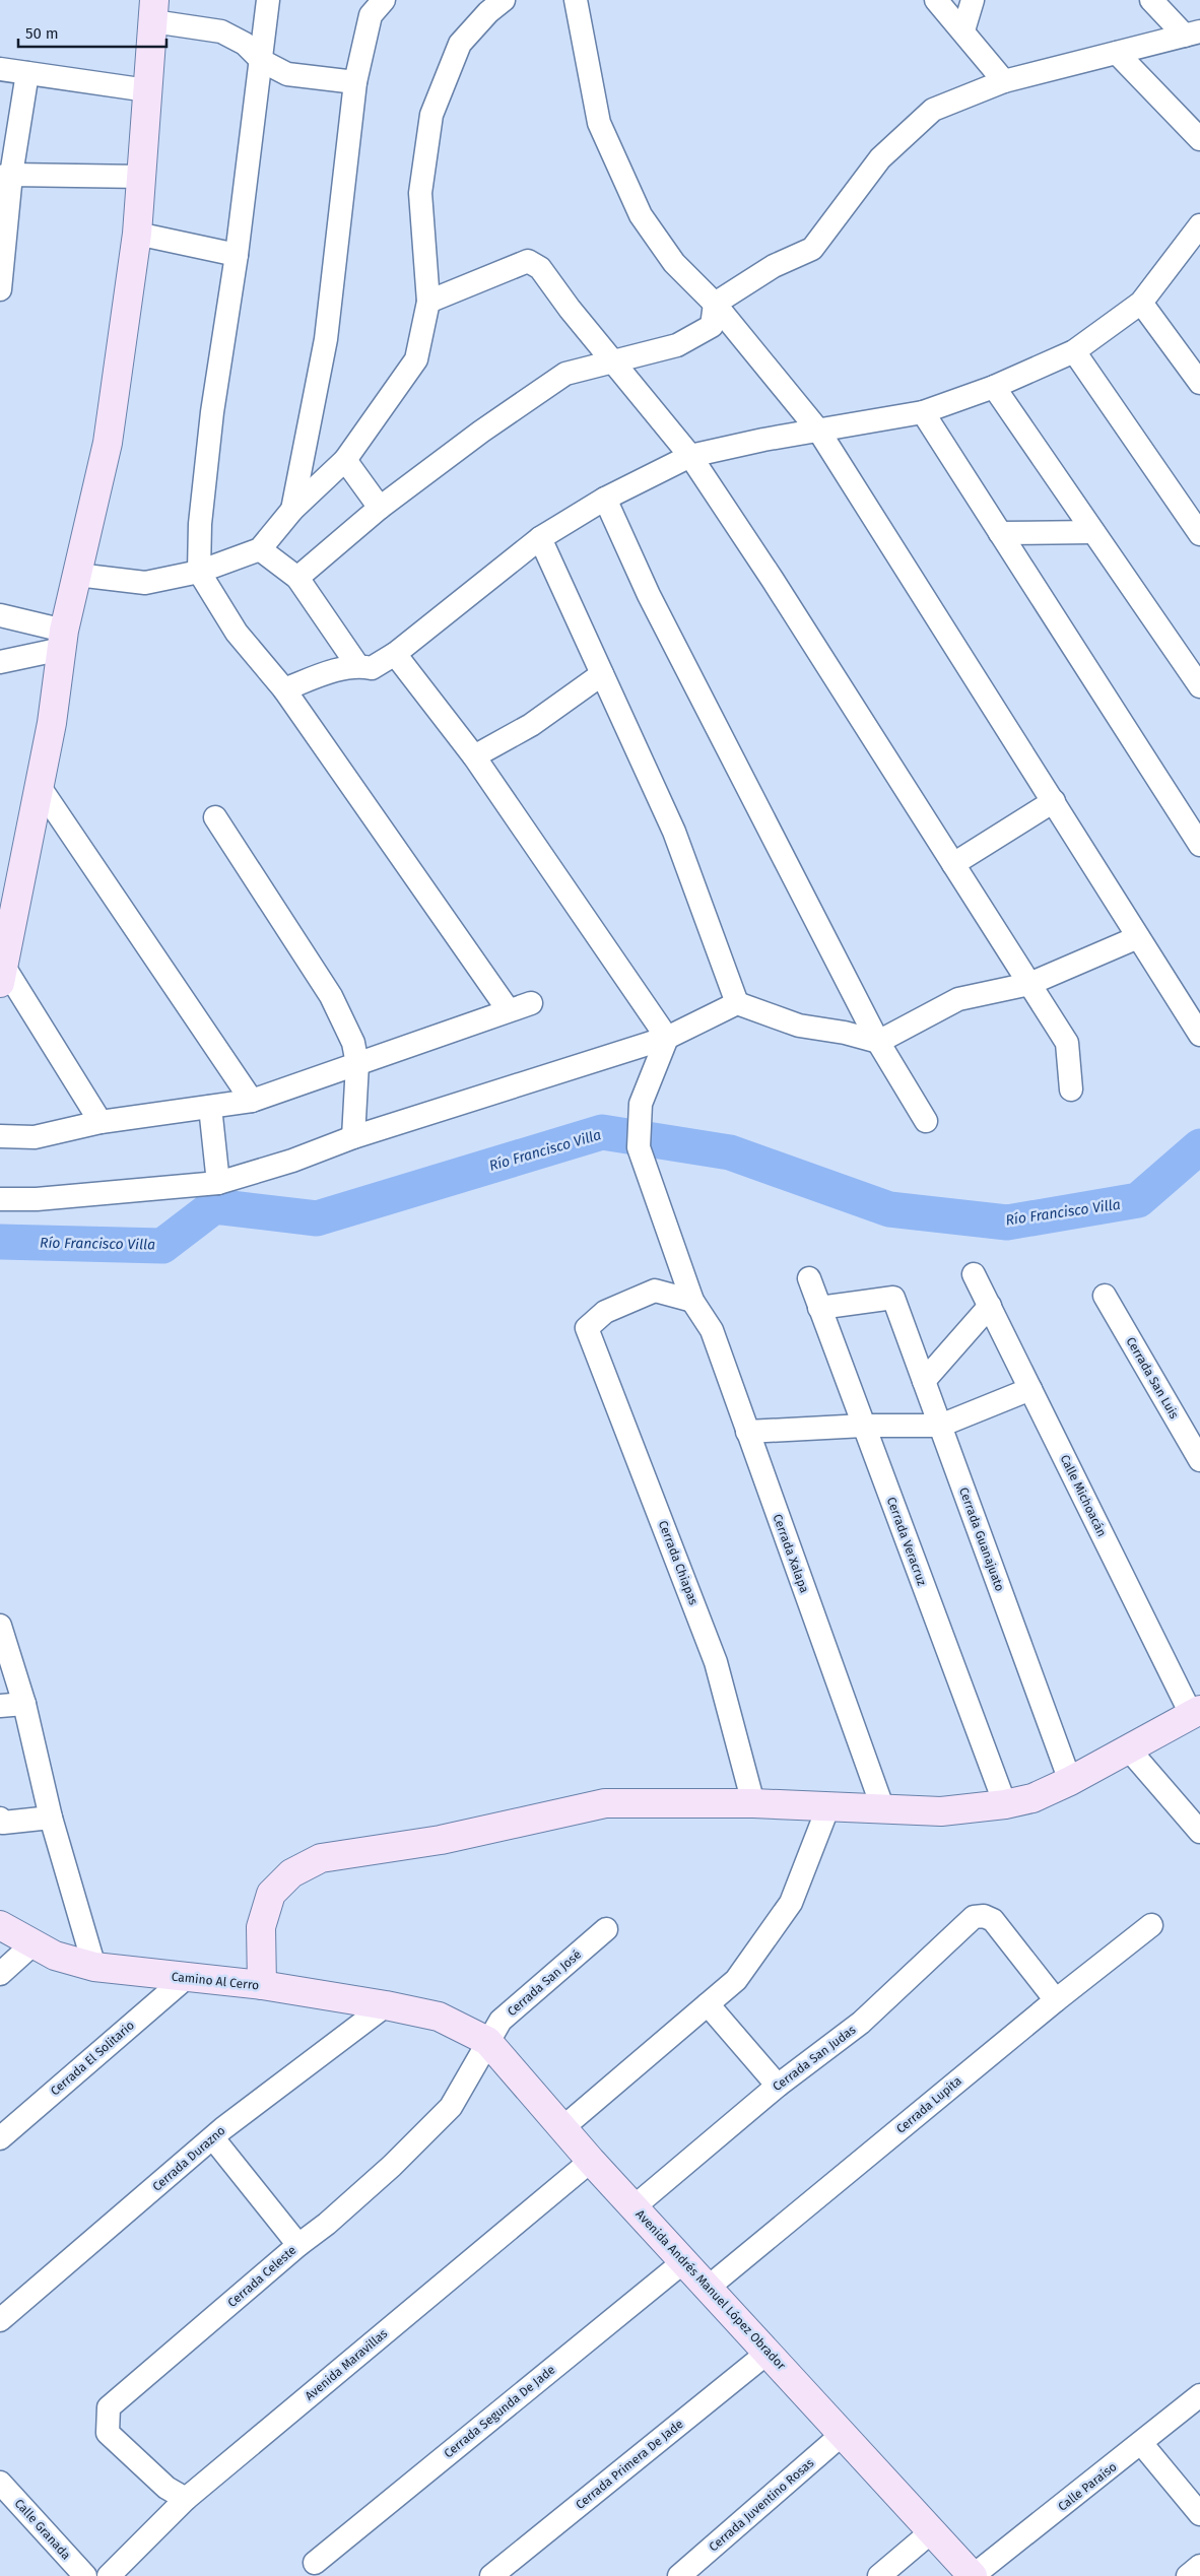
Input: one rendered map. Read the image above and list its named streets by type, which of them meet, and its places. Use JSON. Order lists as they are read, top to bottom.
{
  "streets": {
    "main road": ["Camino Al Cerro", "Avenida Andrés Manuel López Obrador"],
    "street": [
      "Cerrada San Luis",
      "Calle Michoacán",
      "Cerrada Guanajuato",
      "Cerrada Veracruz",
      "Cerrada Xalapa",
      "Cerrada Chiapas",
      "Cerrada San José",
      "Cerrada El Solitario",
      "Cerrada San Judas",
      "Cerrada Lupita",
      "Cerrada Durazno",
      "Cerrada Celeste",
      "Avenida Maravillas",
      "Cerrada Segunda De Jade",
      "Cerrada Primera De Jade",
      "Calle Paraíso",
      "Cerrada Juventino Rosas",
      "Calle Granada"
    ]
  },
  "crossings": [
    ["Cerrada Guanajuato", "Cerrada Veracruz"],
    ["Cerrada Xalapa", "Cerrada Chiapas"],
    ["Camino Al Cerro", "Cerrada El Solitario"],
    ["Camino Al Cerro", "Cerrada Durazno"],
    ["Camino Al Cerro", "Avenida Andrés Manuel López Obrador"],
    ["Cerrada San José", "Cerrada Celeste"],
    ["Cerrada San José", "Avenida Andrés Manuel López Obrador"],
    ["Cerrada San Judas", "Cerrada Lupita"],
    ["Cerrada San Judas", "Avenida Andrés Manuel López Obrador"],
    ["Cerrada Lupita", "Avenida Andrés Manuel López Obrador"],
    ["Cerrada Celeste", "Avenida Andrés Manuel López Obrador"],
    ["Cerrada Celeste", "Avenida Maravillas"],
    ["Avenida Andrés Manuel López Obrador", "Avenida Maravillas"],
    ["Avenida Andrés Manuel López Obrador", "Cerrada Segunda De Jade"],
    ["Avenida Andrés Manuel López Obrador", "Cerrada Primera De Jade"],
    ["Avenida Andrés Manuel López Obrador", "Calle Paraíso"],
    ["Avenida Andrés Manuel López Obrador", "Cerrada Juventino Rosas"]
  ],
  "water": ["Río Francisco Villa"],
  "scale_bar": "50 m"
}
